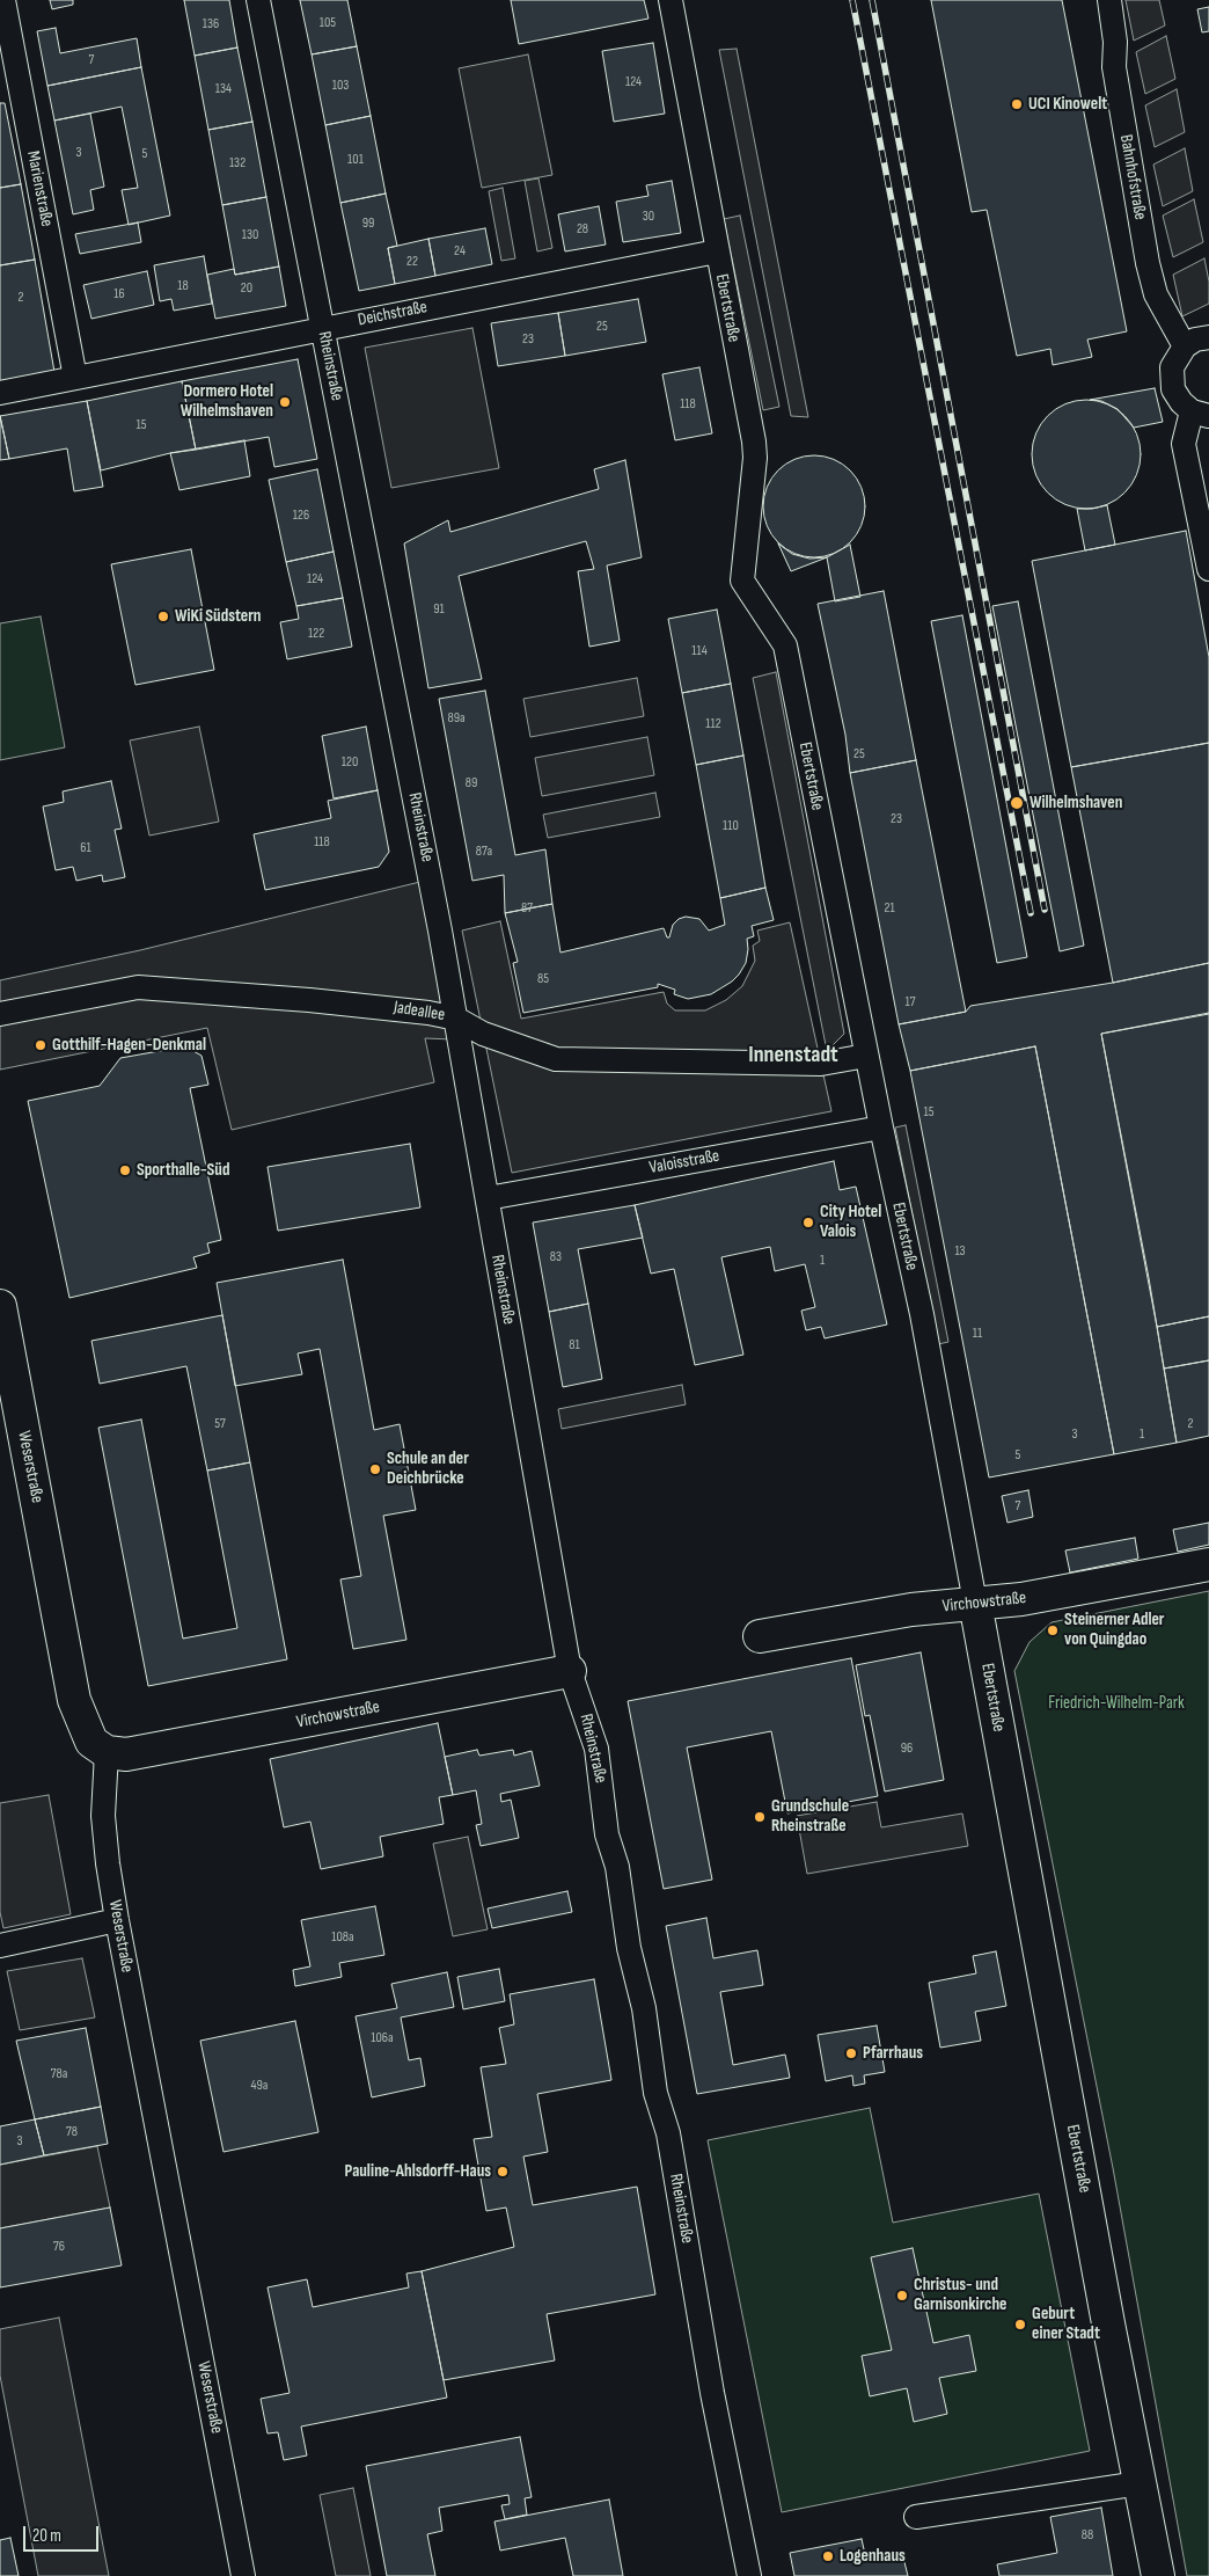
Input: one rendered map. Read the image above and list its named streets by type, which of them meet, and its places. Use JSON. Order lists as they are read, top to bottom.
{
  "streets": {
    "street": [
      "Bahnhofstraße",
      "Marienstraße",
      "Ebertstraße",
      "Deichstraße",
      "Rheinstraße",
      "Jadeallee",
      "Valoisstraße",
      "Weserstraße",
      "Virchowstraße"
    ]
  },
  "crossings": [
    ["Marienstraße", "Deichstraße"],
    ["Ebertstraße", "Deichstraße"],
    ["Ebertstraße", "Jadeallee"],
    ["Ebertstraße", "Valoisstraße"],
    ["Ebertstraße", "Virchowstraße"],
    ["Deichstraße", "Rheinstraße"],
    ["Rheinstraße", "Jadeallee"],
    ["Rheinstraße", "Valoisstraße"],
    ["Rheinstraße", "Virchowstraße"],
    ["Weserstraße", "Virchowstraße"]
  ],
  "districts": ["Innenstadt"],
  "parks": ["Friedrich-Wilhelm-Park"],
  "places": [
    "UCI Kinowelt",
    "Dormero Hotel Wilhelmshaven",
    "WiKi Südstern",
    "Wilhelmshaven",
    "Gotthilf-Hagen-Denkmal",
    "Sporthalle-Süd",
    "City Hotel Valois",
    "Schule an der Deichbrücke",
    "Steinerner Adler von Quingdao",
    "Grundschule Rheinstraße",
    "Pfarrhaus",
    "Pauline-Ahlsdorff-Haus",
    "Christus- und Garnisonkirche",
    "Geburt einer Stadt",
    "Logenhaus"
  ],
  "house_numbers": [
    "105",
    "136",
    "7",
    "124",
    "103",
    "134",
    "3",
    "5",
    "101",
    "132",
    "30",
    "99",
    "28",
    "130",
    "24",
    "22",
    "18",
    "20",
    "16",
    "2",
    "25",
    "23",
    "118",
    "15",
    "126",
    "124",
    "91",
    "122",
    "114",
    "89a",
    "112",
    "25",
    "120",
    "89",
    "23",
    "110",
    "118",
    "61",
    "87a",
    "87",
    "21",
    "85",
    "17",
    "15",
    "13",
    "83",
    "1",
    "11",
    "81",
    "57",
    "2",
    "3",
    "1",
    "5",
    "7",
    "96",
    "108a",
    "106a",
    "78a",
    "49a",
    "78",
    "3",
    "76",
    "88"
  ],
  "scale_bar": "20 m"
}
